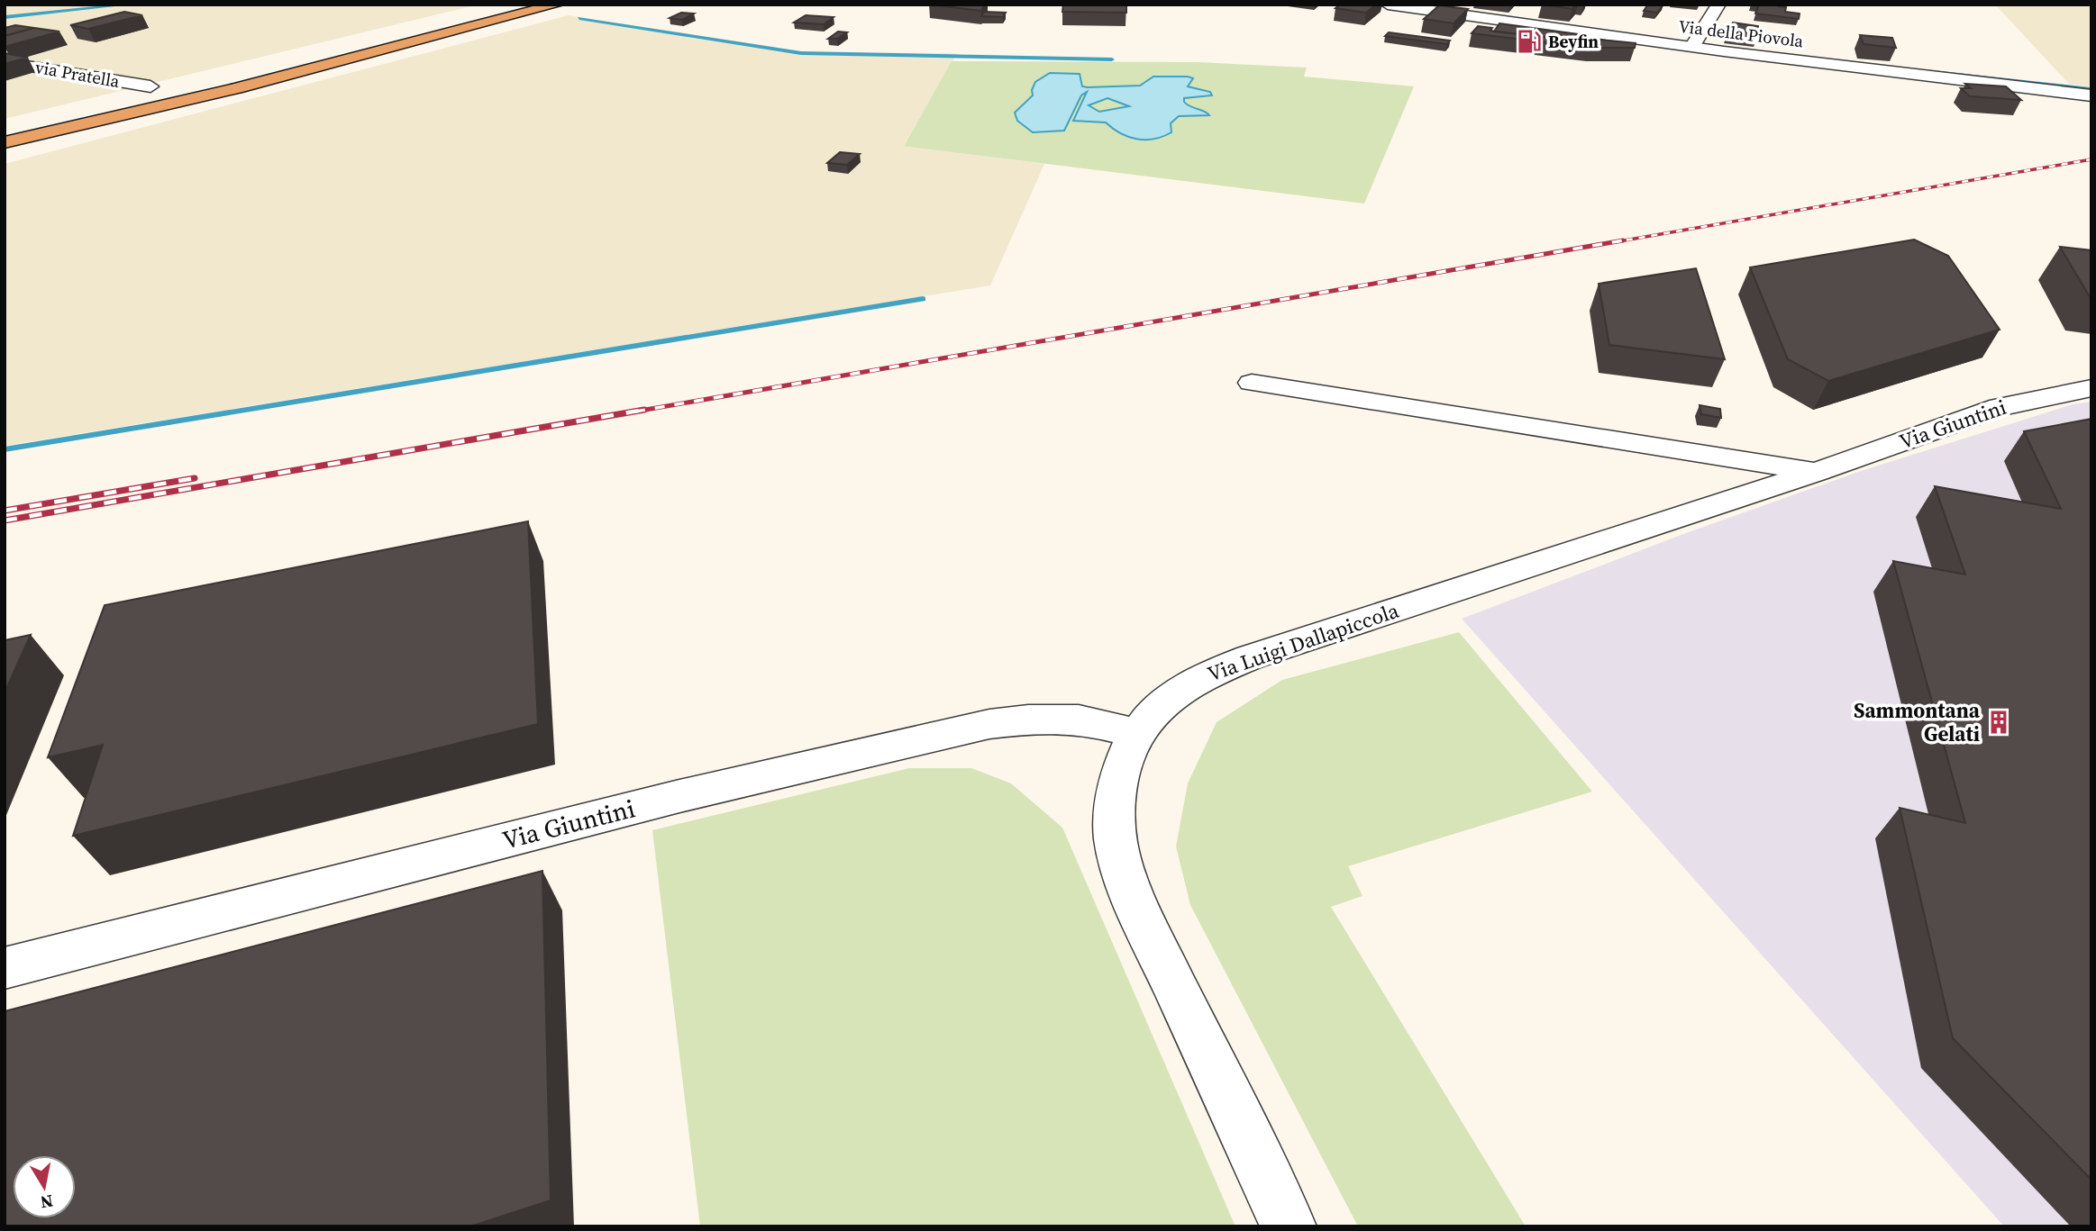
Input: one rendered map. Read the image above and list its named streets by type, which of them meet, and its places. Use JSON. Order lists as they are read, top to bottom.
{
  "streets": {
    "street": [
      "Via della Piovola",
      "via Pratella",
      "Via Giuntini",
      "Via Luigi Dallapiccola"
    ]
  },
  "crossings": [
    ["Via Giuntini", "Via Luigi Dallapiccola"]
  ],
  "places": {
    "fuel station": ["Beyfin"],
    "building": ["Sammontana Gelati"]
  },
  "north": "bottom"
}
